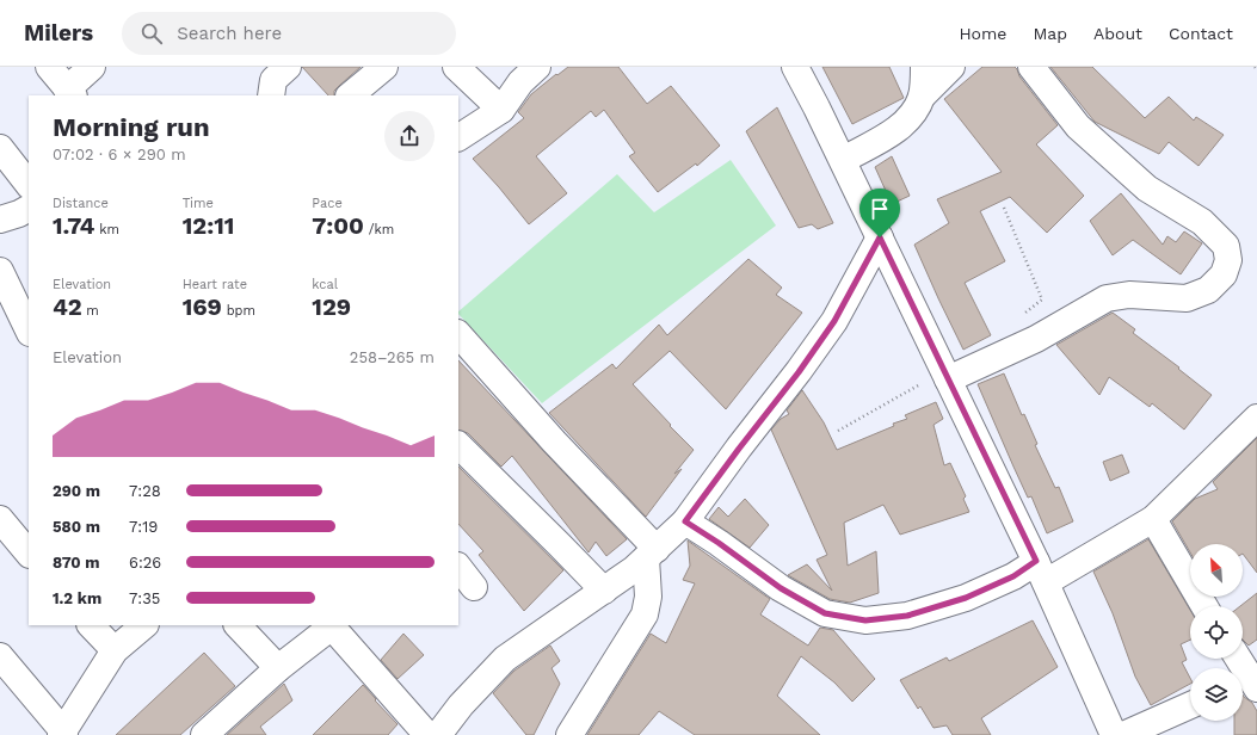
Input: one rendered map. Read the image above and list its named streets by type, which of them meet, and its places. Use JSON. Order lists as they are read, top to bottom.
{
  "north": "top left",
  "page": {
    "header": "Milers",
    "search": "Search here",
    "nav": [
      "Home",
      "Map",
      "About",
      "Contact"
    ],
    "heading": ["Morning run", "07:02 · 6 × 290 m"],
    "stats": [
      ["Distance", "1.74 km"],
      ["Time", "12:11"],
      ["Pace", "7:00 /km"],
      ["Elevation", "42 m"],
      ["Heart rate", "169 bpm"],
      ["kcal", "129"]
    ],
    "chart": ["Elevation", "258–265 m"],
    "list": [
      {
        "name": "290 m",
        "note": "7:28"
      },
      {
        "name": "580 m",
        "note": "7:19"
      },
      {
        "name": "870 m",
        "note": "6:26"
      },
      {
        "name": "1.2 km",
        "note": "7:35"
      }
    ]
  }
}
